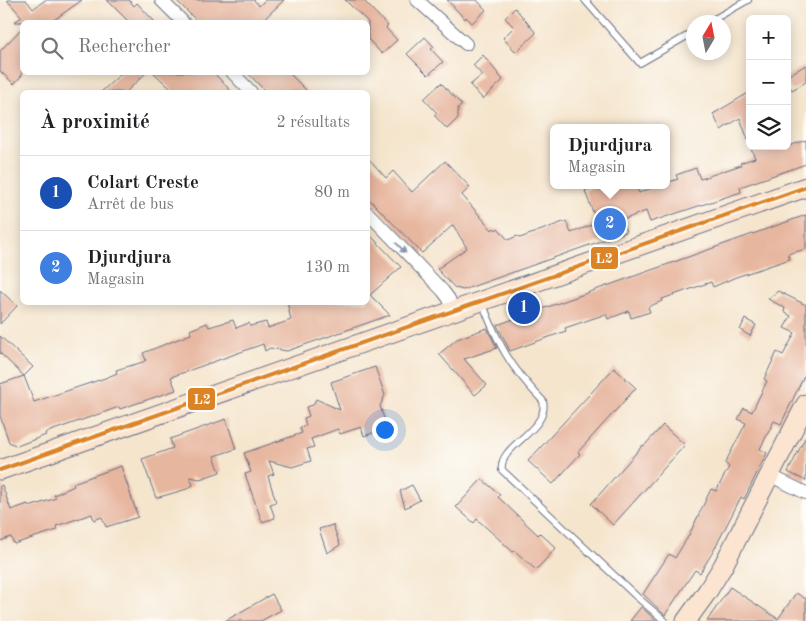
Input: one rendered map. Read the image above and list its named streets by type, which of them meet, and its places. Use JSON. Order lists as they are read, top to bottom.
{
  "lines": ["transit line L2"],
  "north": "top",
  "page": {
    "map_buttons": ["+", "−"],
    "search": "Rechercher",
    "heading": ["À proximité", "2 résultats"],
    "popup": ["Djurdjura", "Magasin"],
    "list": [
      {
        "mark": "1",
        "name": "Colart Creste",
        "note": "Arrêt de bus",
        "value": "80 m"
      },
      {
        "mark": "2",
        "name": "Djurdjura",
        "note": "Magasin",
        "value": "130 m"
      }
    ],
    "pins": ["2", "1"]
  }
}
